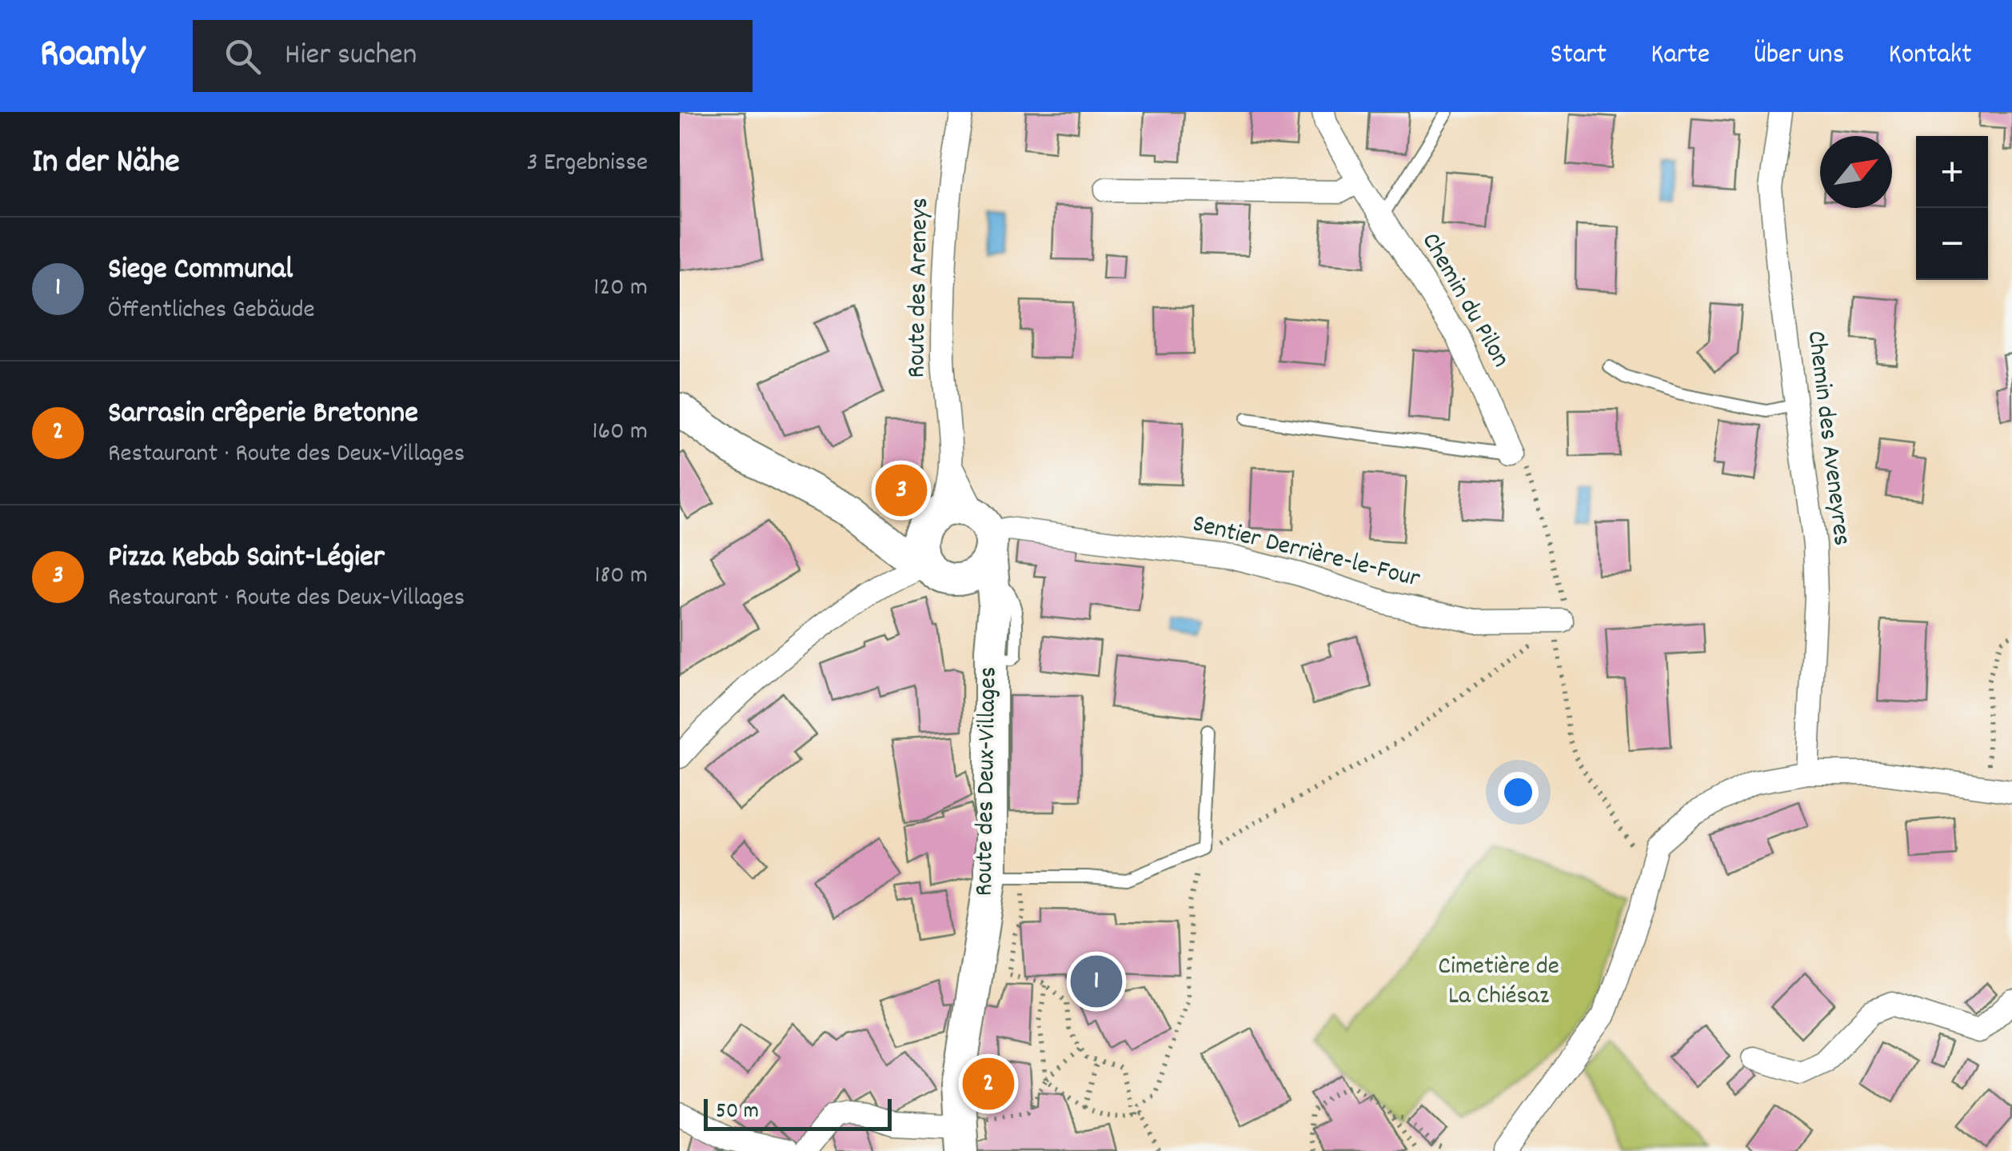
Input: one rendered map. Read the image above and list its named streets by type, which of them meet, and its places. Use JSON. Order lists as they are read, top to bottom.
{
  "streets": {
    "main road": ["Route des Deux-Villages"],
    "street": [
      "Route des Areneys",
      "Chemin du Pilon",
      "Chemin des Aveneyres",
      "Sentier Derrière-le-Four"
    ]
  },
  "crossings": [
    ["Route des Areneys", "Sentier Derrière-le-Four"],
    ["Route des Areneys", "Route des Deux-Villages"],
    ["Sentier Derrière-le-Four", "Route des Deux-Villages"]
  ],
  "parks": ["Cimetière de La Chiésaz"],
  "scale_bar": "50 m",
  "north": "top right",
  "page": {
    "header": "Roamly",
    "search": "Hier suchen",
    "nav": [
      "Start",
      "Karte",
      "Über uns",
      "Kontakt"
    ],
    "heading": ["In der Nähe", "3 Ergebnisse"],
    "map_buttons": ["+", "−"],
    "list": [
      {
        "mark": "1",
        "name": "Siege Communal",
        "note": "Öffentliches Gebäude",
        "value": "120 m"
      },
      {
        "mark": "2",
        "name": "Sarrasin crêperie Bretonne",
        "note": "Restaurant · Route des Deux-Villages",
        "value": "160 m"
      },
      {
        "mark": "3",
        "name": "Pizza Kebab Saint-Légier",
        "note": "Restaurant · Route des Deux-Villages",
        "value": "180 m"
      }
    ],
    "pins": ["3", "1", "2"],
    "scale": "50 m"
  }
}
